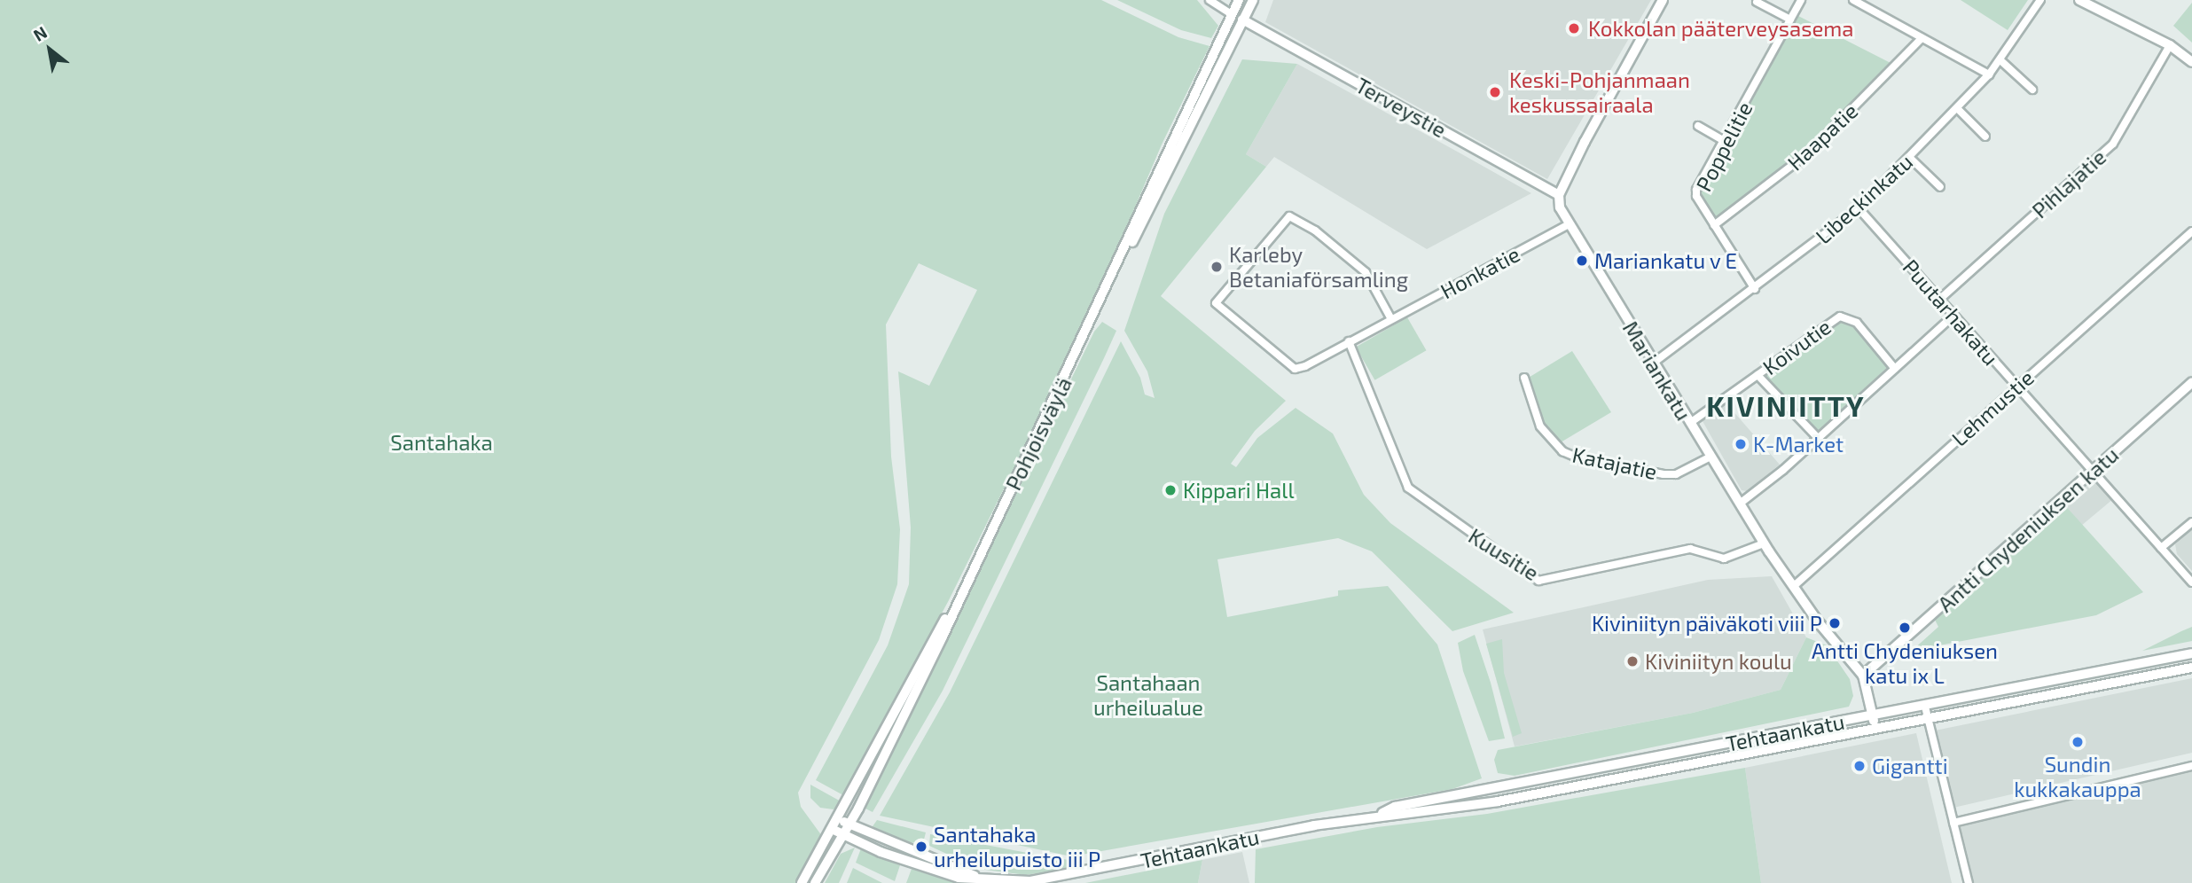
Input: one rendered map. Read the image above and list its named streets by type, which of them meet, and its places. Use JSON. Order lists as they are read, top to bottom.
{
  "streets": {
    "main road": [
      "Mariankatu",
      "Pohjoisväylä",
      "Antti Chydeniuksen katu",
      "Tehtaankatu"
    ],
    "street": [
      "Terveystie",
      "Haapatie",
      "Poppelitie",
      "Pihlajatie",
      "Libeckinkatu",
      "Honkatie",
      "Puutarhakatu",
      "Koivutie",
      "Lehmustie",
      "Katajatie",
      "Kuusitie"
    ]
  },
  "crossings": [
    ["Terveystie", "Mariankatu"],
    ["Terveystie", "Pohjoisväylä"],
    ["Haapatie", "Poppelitie"],
    ["Poppelitie", "Libeckinkatu"],
    ["Pihlajatie", "Puutarhakatu"],
    ["Libeckinkatu", "Puutarhakatu"],
    ["Libeckinkatu", "Mariankatu"],
    ["Honkatie", "Mariankatu"],
    ["Honkatie", "Kuusitie"],
    ["Puutarhakatu", "Lehmustie"],
    ["Puutarhakatu", "Antti Chydeniuksen katu"],
    ["Koivutie", "Mariankatu"],
    ["Mariankatu", "Lehmustie"],
    ["Mariankatu", "Katajatie"],
    ["Mariankatu", "Antti Chydeniuksen katu"],
    ["Mariankatu", "Kuusitie"],
    ["Mariankatu", "Tehtaankatu"],
    ["Pohjoisväylä", "Tehtaankatu"]
  ],
  "districts": ["KIVINIITTY"],
  "parks": ["Santahaka", "Santahaan urheilualue"],
  "places": [
    "Kokkolan pääterveysasema",
    "Keski-Pohjanmaan keskussairaala",
    "Mariankatu v E",
    "Karleby Betaniaförsamling",
    "K-Market",
    "Kippari Hall",
    "Kiviniityn päiväkoti viii P",
    "Antti Chydeniuksen katu ix L",
    "Kiviniityn koulu",
    "Sundin kukkakauppa",
    "Gigantti",
    "Santahaka urheilupuisto iii P"
  ],
  "north": "top left"
}
